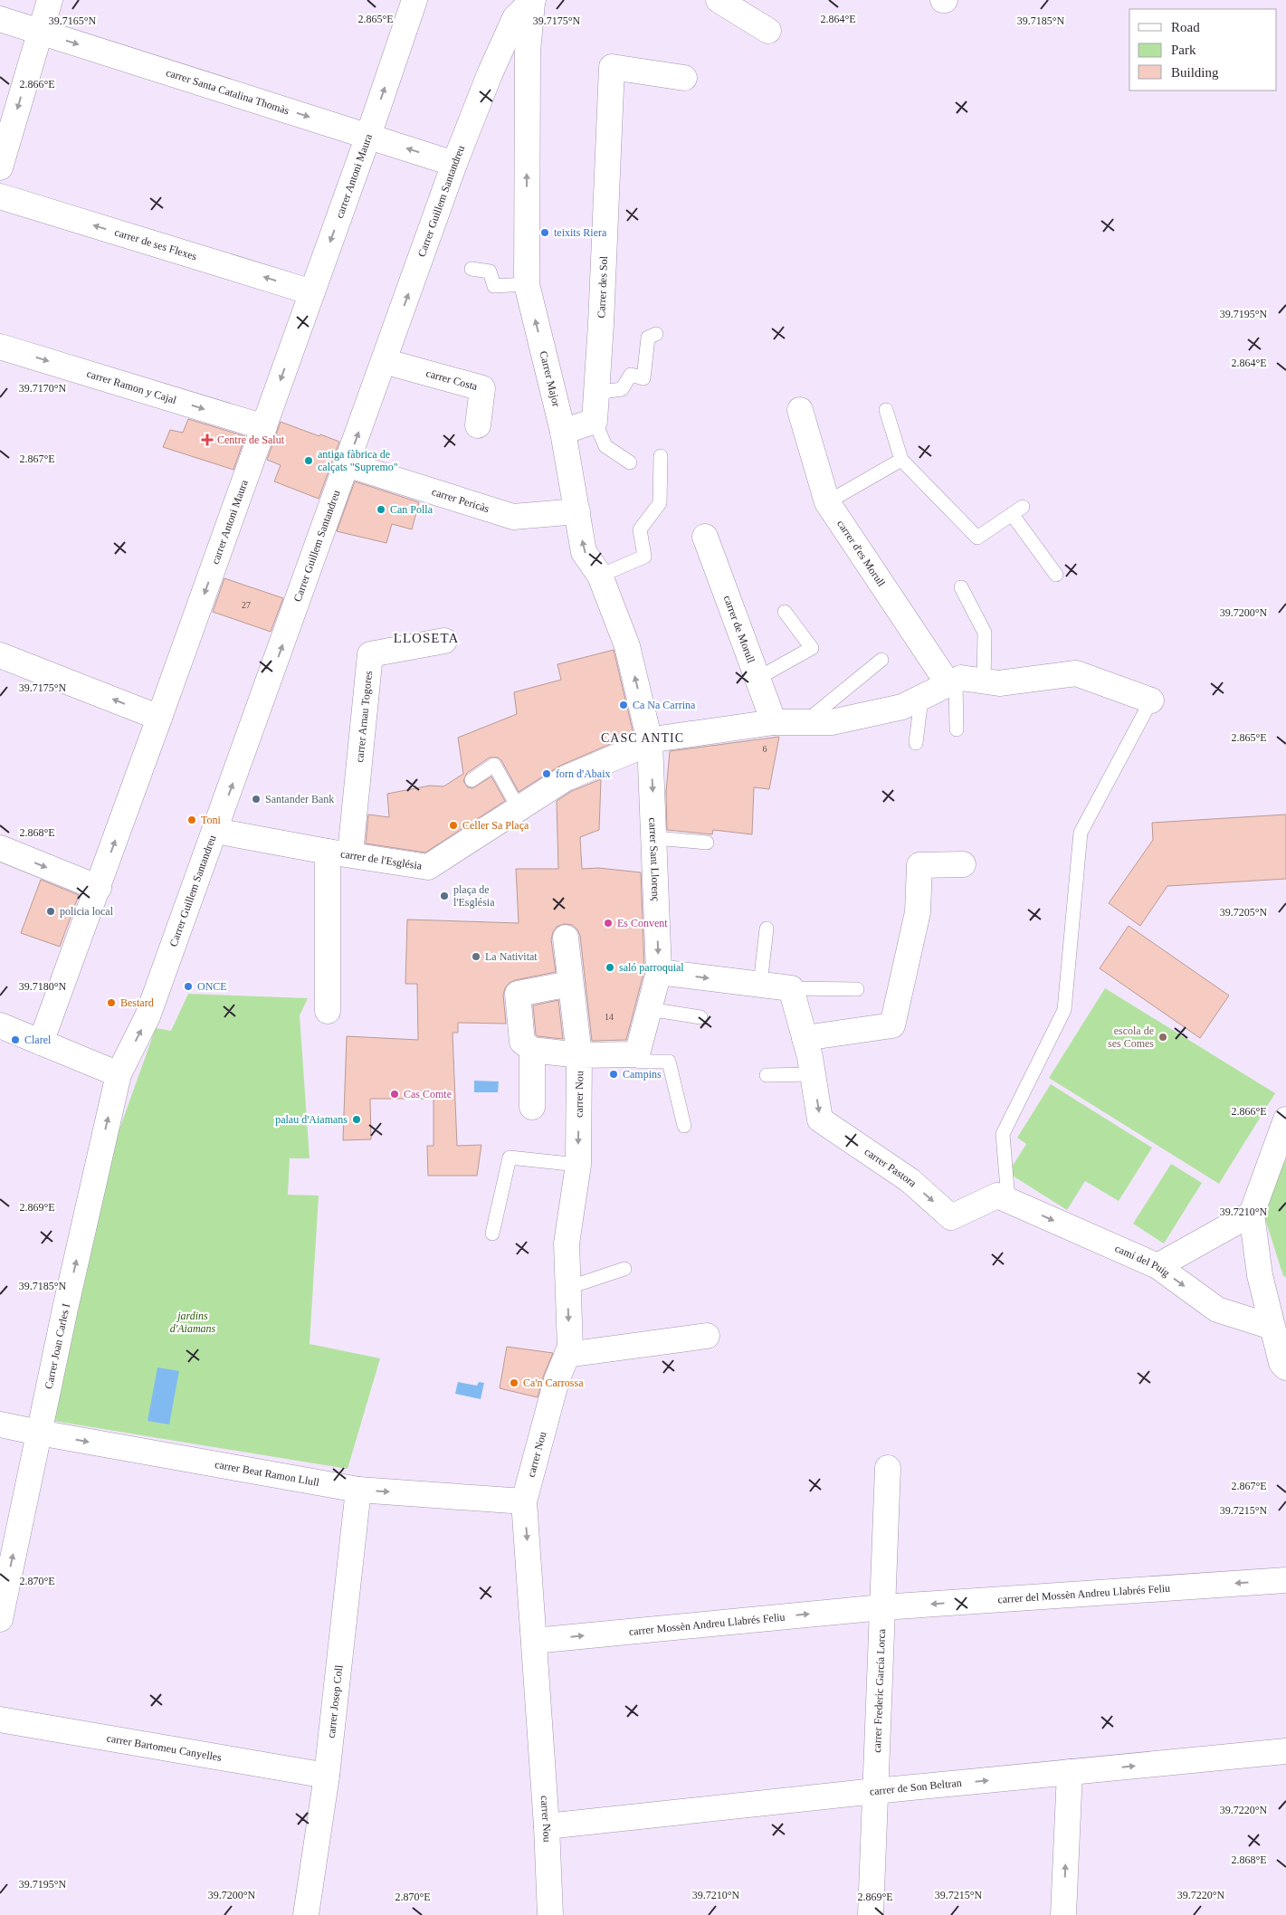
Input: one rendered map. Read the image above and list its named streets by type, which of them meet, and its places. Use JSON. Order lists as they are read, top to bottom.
{
  "streets": {
    "street": [
      "carrer Santa Catalina Thomàs",
      "carrer Antoni Maura",
      "Carrer Guillem Santandreu",
      "carrer de ses Flexes",
      "Carrer des Sol",
      "Carrer Major",
      "carrer Costa",
      "carrer Ramon y Cajal",
      "carrer Pericàs",
      "carrer d'es Morull",
      "carrer de Morull",
      "carrer Arnau Togores",
      "carrer Sant Llorenç",
      "carrer de l'Església",
      "carrer Nou",
      "carrer Pastora",
      "camí del Puig",
      "Carrer Joan Carles I",
      "carrer Beat Ramon Llull",
      "carrer del Mossèn Andreu Llabrés Feliu",
      "carrer Mossèn Andreu Llabrés Feliu",
      "carrer Frederic García Lorca",
      "carrer Josep Coll",
      "carrer Bartomeu Canyelles",
      "carrer de Son Beltran"
    ]
  },
  "crossings": [
    ["carrer Santa Catalina Thomàs", "carrer Antoni Maura"],
    ["carrer Santa Catalina Thomàs", "Carrer Guillem Santandreu"],
    ["carrer Antoni Maura", "carrer de ses Flexes"],
    ["carrer Antoni Maura", "carrer Ramon y Cajal"],
    ["Carrer Guillem Santandreu", "Carrer Major"],
    ["Carrer Guillem Santandreu", "carrer Costa"],
    ["Carrer Guillem Santandreu", "carrer Pericàs"],
    ["Carrer Guillem Santandreu", "carrer de l'Església"],
    ["Carrer Guillem Santandreu", "Carrer Joan Carles I"],
    ["Carrer Major", "carrer Pericàs"],
    ["Carrer Major", "carrer Sant Llorenç"],
    ["Carrer Major", "carrer de l'Església"],
    ["carrer Arnau Togores", "carrer de l'Església"],
    ["carrer Sant Llorenç", "carrer de l'Església"],
    ["carrer Sant Llorenç", "carrer Nou"],
    ["carrer Nou", "carrer Beat Ramon Llull"],
    ["carrer Nou", "carrer Mossèn Andreu Llabrés Feliu"],
    ["carrer Nou", "carrer de Son Beltran"],
    ["carrer Pastora", "camí del Puig"],
    ["Carrer Joan Carles I", "carrer Beat Ramon Llull"],
    ["carrer Beat Ramon Llull", "carrer Josep Coll"],
    ["carrer del Mossèn Andreu Llabrés Feliu", "carrer Mossèn Andreu Llabrés Feliu"],
    ["carrer del Mossèn Andreu Llabrés Feliu", "carrer Frederic García Lorca"],
    ["carrer Mossèn Andreu Llabrés Feliu", "carrer Frederic García Lorca"],
    ["carrer Frederic García Lorca", "carrer de Son Beltran"],
    ["carrer Josep Coll", "carrer Bartomeu Canyelles"]
  ],
  "one_way": [
    "Carrer Guillem Santandreu",
    "carrer de ses Flexes",
    "Carrer Major",
    "carrer Ramon y Cajal",
    "carrer Sant Llorenç",
    "carrer Pastora",
    "camí del Puig",
    "Carrer Joan Carles I",
    "carrer Beat Ramon Llull",
    "carrer del Mossèn Andreu Llabrés Feliu",
    "carrer Mossèn Andreu Llabrés Feliu",
    "carrer de Son Beltran"
  ],
  "districts": ["LLOSETA", "CASC ANTIC"],
  "parks": ["jardins d'Aiamans"],
  "places": {
    "other": [
      "teixits Riera",
      "antiga fàbrica de calçats \"Supremo\"",
      "Can Polla",
      "Ca Na Carrina",
      "forn d'Abaix",
      "Santander Bank",
      "Toni",
      "Celler Sa Plaça",
      "plaça de l'Església",
      "policia local",
      "Es Convent",
      "La Nativitat",
      "saló parroquial",
      "ONCE",
      "Bestard",
      "escola de ses Comes",
      "Clarel",
      "Campins",
      "Cas Comte",
      "palau d'Aiamans",
      "Ca'n Carrossa"
    ],
    "health": ["Centre de Salut"]
  },
  "house_numbers": ["27", "6", "14"],
  "legend": ["Road", "Park", "Building"],
  "coordinates": [
    "2.865°E",
    "2.864°E",
    "39.7165°N",
    "39.7175°N",
    "39.7185°N",
    "2.866°E",
    "39.7195°N",
    "39.7170°N",
    "2.867°E",
    "39.7200°N",
    "2.868°E",
    "39.7205°N",
    "39.7180°N",
    "2.869°E",
    "39.7210°N",
    "39.7215°N",
    "2.870°E",
    "39.7220°N"
  ]
}
